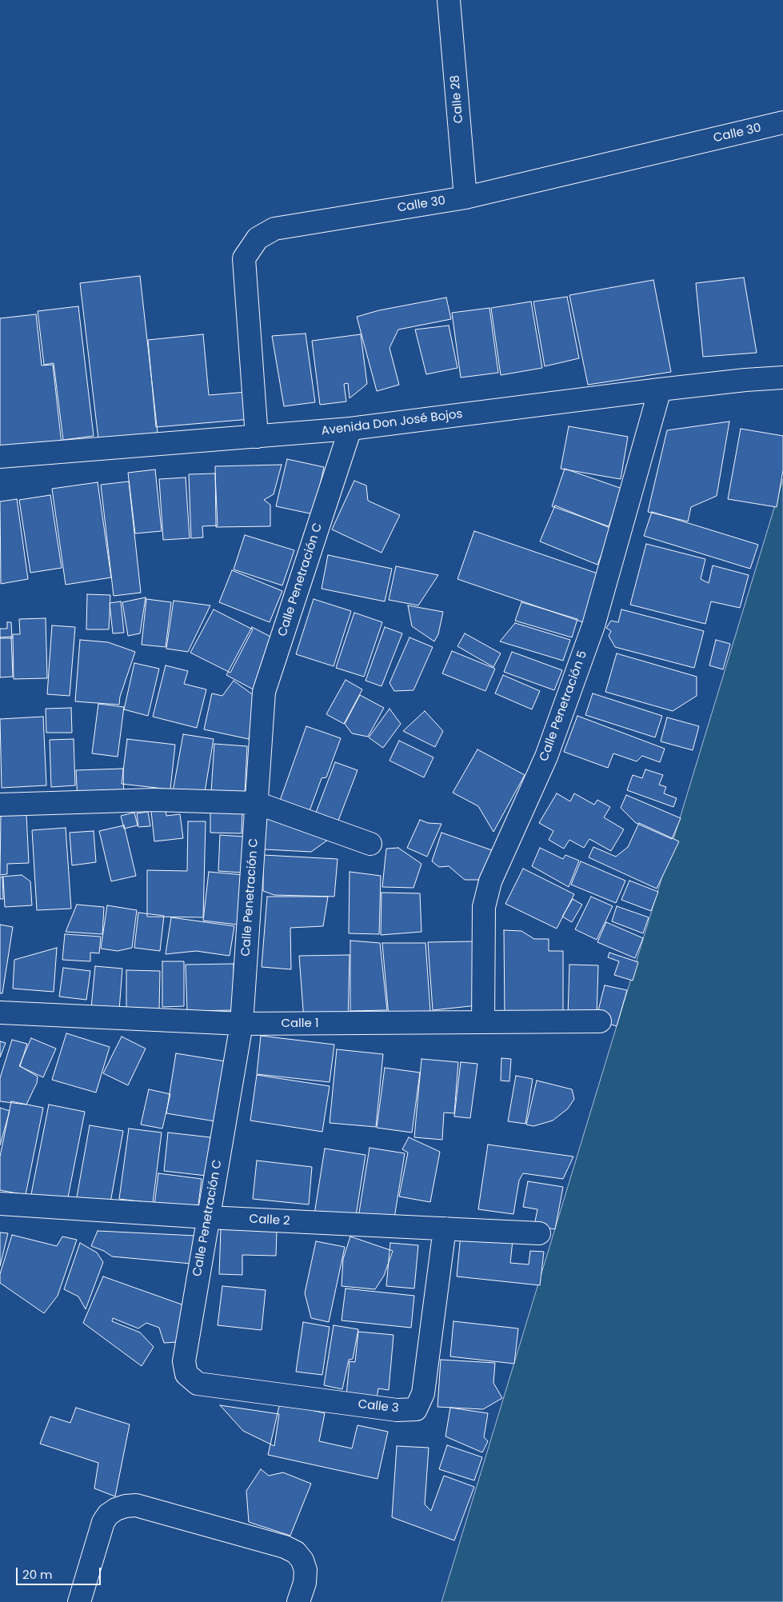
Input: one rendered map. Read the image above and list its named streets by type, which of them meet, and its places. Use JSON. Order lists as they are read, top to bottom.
{
  "streets": {
    "street": [
      "Calle 28",
      "Calle 30",
      "Avenida Don José Bojos",
      "Calle Penetración C",
      "Calle Penetración 5",
      "Calle 1",
      "Calle 2",
      "Calle 3"
    ]
  },
  "crossings": [
    ["Calle 28", "Calle 30"],
    ["Calle 30", "Avenida Don José Bojos"],
    ["Avenida Don José Bojos", "Calle Penetración C"],
    ["Avenida Don José Bojos", "Calle Penetración 5"],
    ["Calle Penetración C", "Calle 1"],
    ["Calle Penetración C", "Calle 2"],
    ["Calle Penetración C", "Calle 3"],
    ["Calle Penetración 5", "Calle 1"],
    ["Calle 2", "Calle 3"]
  ],
  "scale_bar": "20 m"
}
